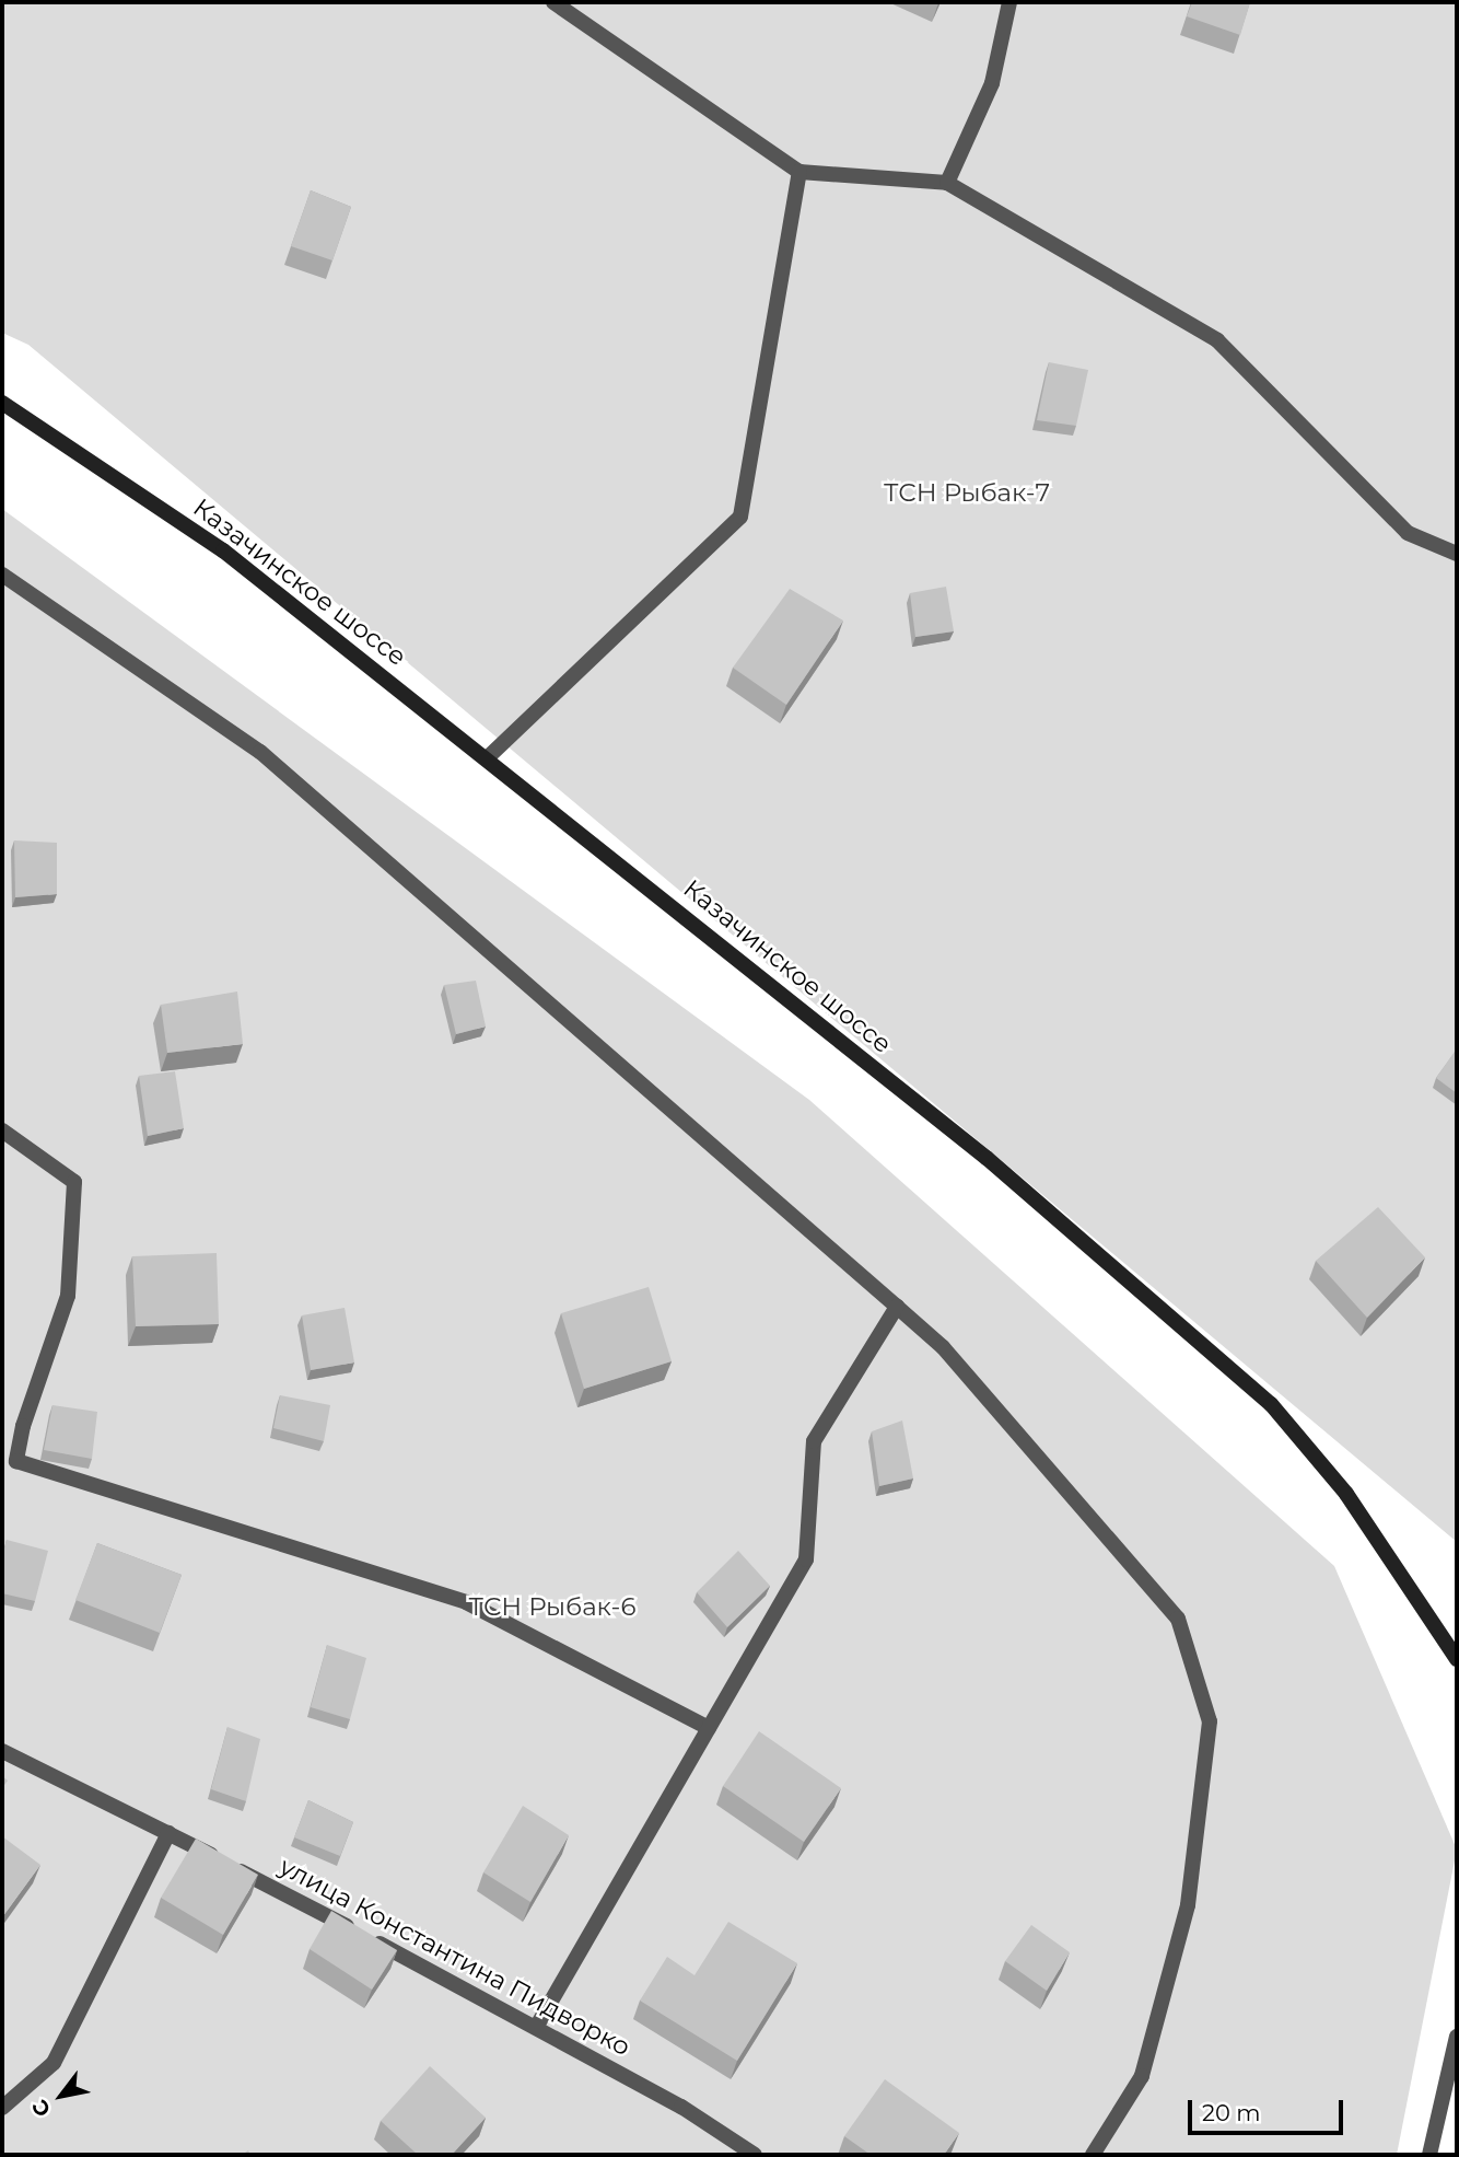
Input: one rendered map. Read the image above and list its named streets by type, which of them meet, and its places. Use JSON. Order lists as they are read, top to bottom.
{
  "streets": {
    "main road": ["Казачинское шоссе"],
    "street": ["улица Константина Пидворко"]
  },
  "parks": ["ТСН Рыбак-7", "ТСН Рыбак-6"],
  "scale_bar": "20 m",
  "north": "bottom left"
}
